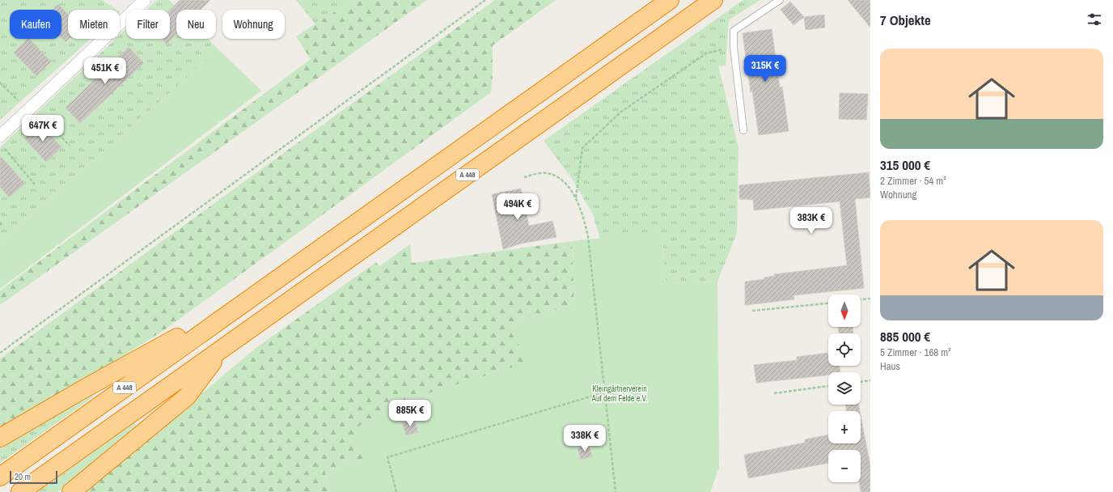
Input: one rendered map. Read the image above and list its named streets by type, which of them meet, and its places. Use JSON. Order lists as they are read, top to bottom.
{
  "streets": {
    "highway": ["A 448"]
  },
  "parks": ["Kleingärtnerverein Auf dem Felde e.V."],
  "scale_bar": "20 m",
  "north": "bottom",
  "page": {
    "heading": "7 Objekte",
    "chip": [
      "Kaufen",
      "Mieten",
      "Filter",
      "Neu",
      "Wohnung"
    ],
    "list": [
      {
        "name": "315 000 €",
        "note": "2 Zimmer · 54 m² · Wohnung"
      },
      {
        "name": "885 000 €",
        "note": "5 Zimmer · 168 m² · Haus"
      }
    ],
    "price": [
      "315K €",
      "451K €",
      "647K €",
      "494K €",
      "383K €",
      "885K €",
      "338K €"
    ],
    "map_buttons": ["+", "−"],
    "scale": "20 m"
  }
}
